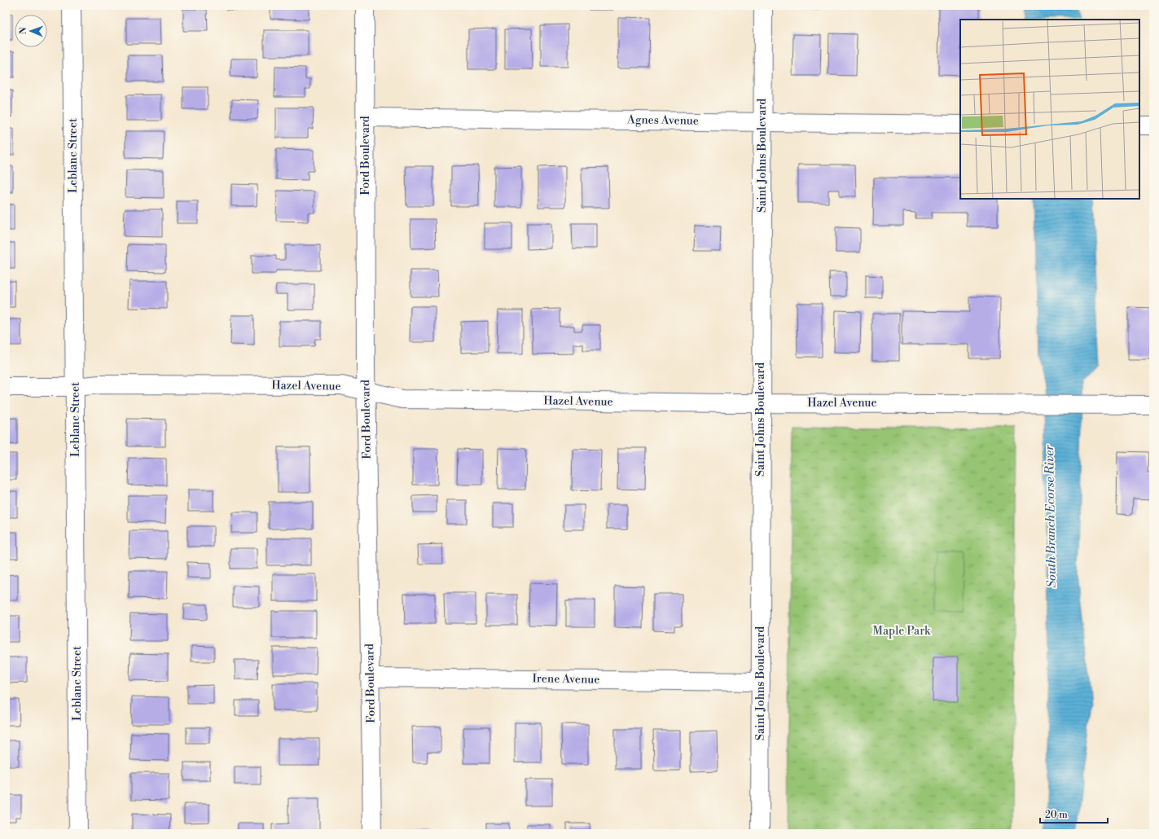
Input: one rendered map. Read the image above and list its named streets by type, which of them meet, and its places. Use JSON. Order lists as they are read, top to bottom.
{
  "streets": {
    "street": [
      "Agnes Avenue",
      "Leblanc Street",
      "Ford Boulevard",
      "Saint Johns Boulevard",
      "Hazel Avenue",
      "Irene Avenue"
    ]
  },
  "crossings": [
    ["Agnes Avenue", "Ford Boulevard"],
    ["Agnes Avenue", "Saint Johns Boulevard"],
    ["Leblanc Street", "Hazel Avenue"],
    ["Ford Boulevard", "Hazel Avenue"],
    ["Ford Boulevard", "Irene Avenue"],
    ["Saint Johns Boulevard", "Hazel Avenue"],
    ["Saint Johns Boulevard", "Irene Avenue"]
  ],
  "water": ["South Branch Ecorse River"],
  "parks": ["Maple Park"],
  "scale_bar": "20 m",
  "north": "left"
}
